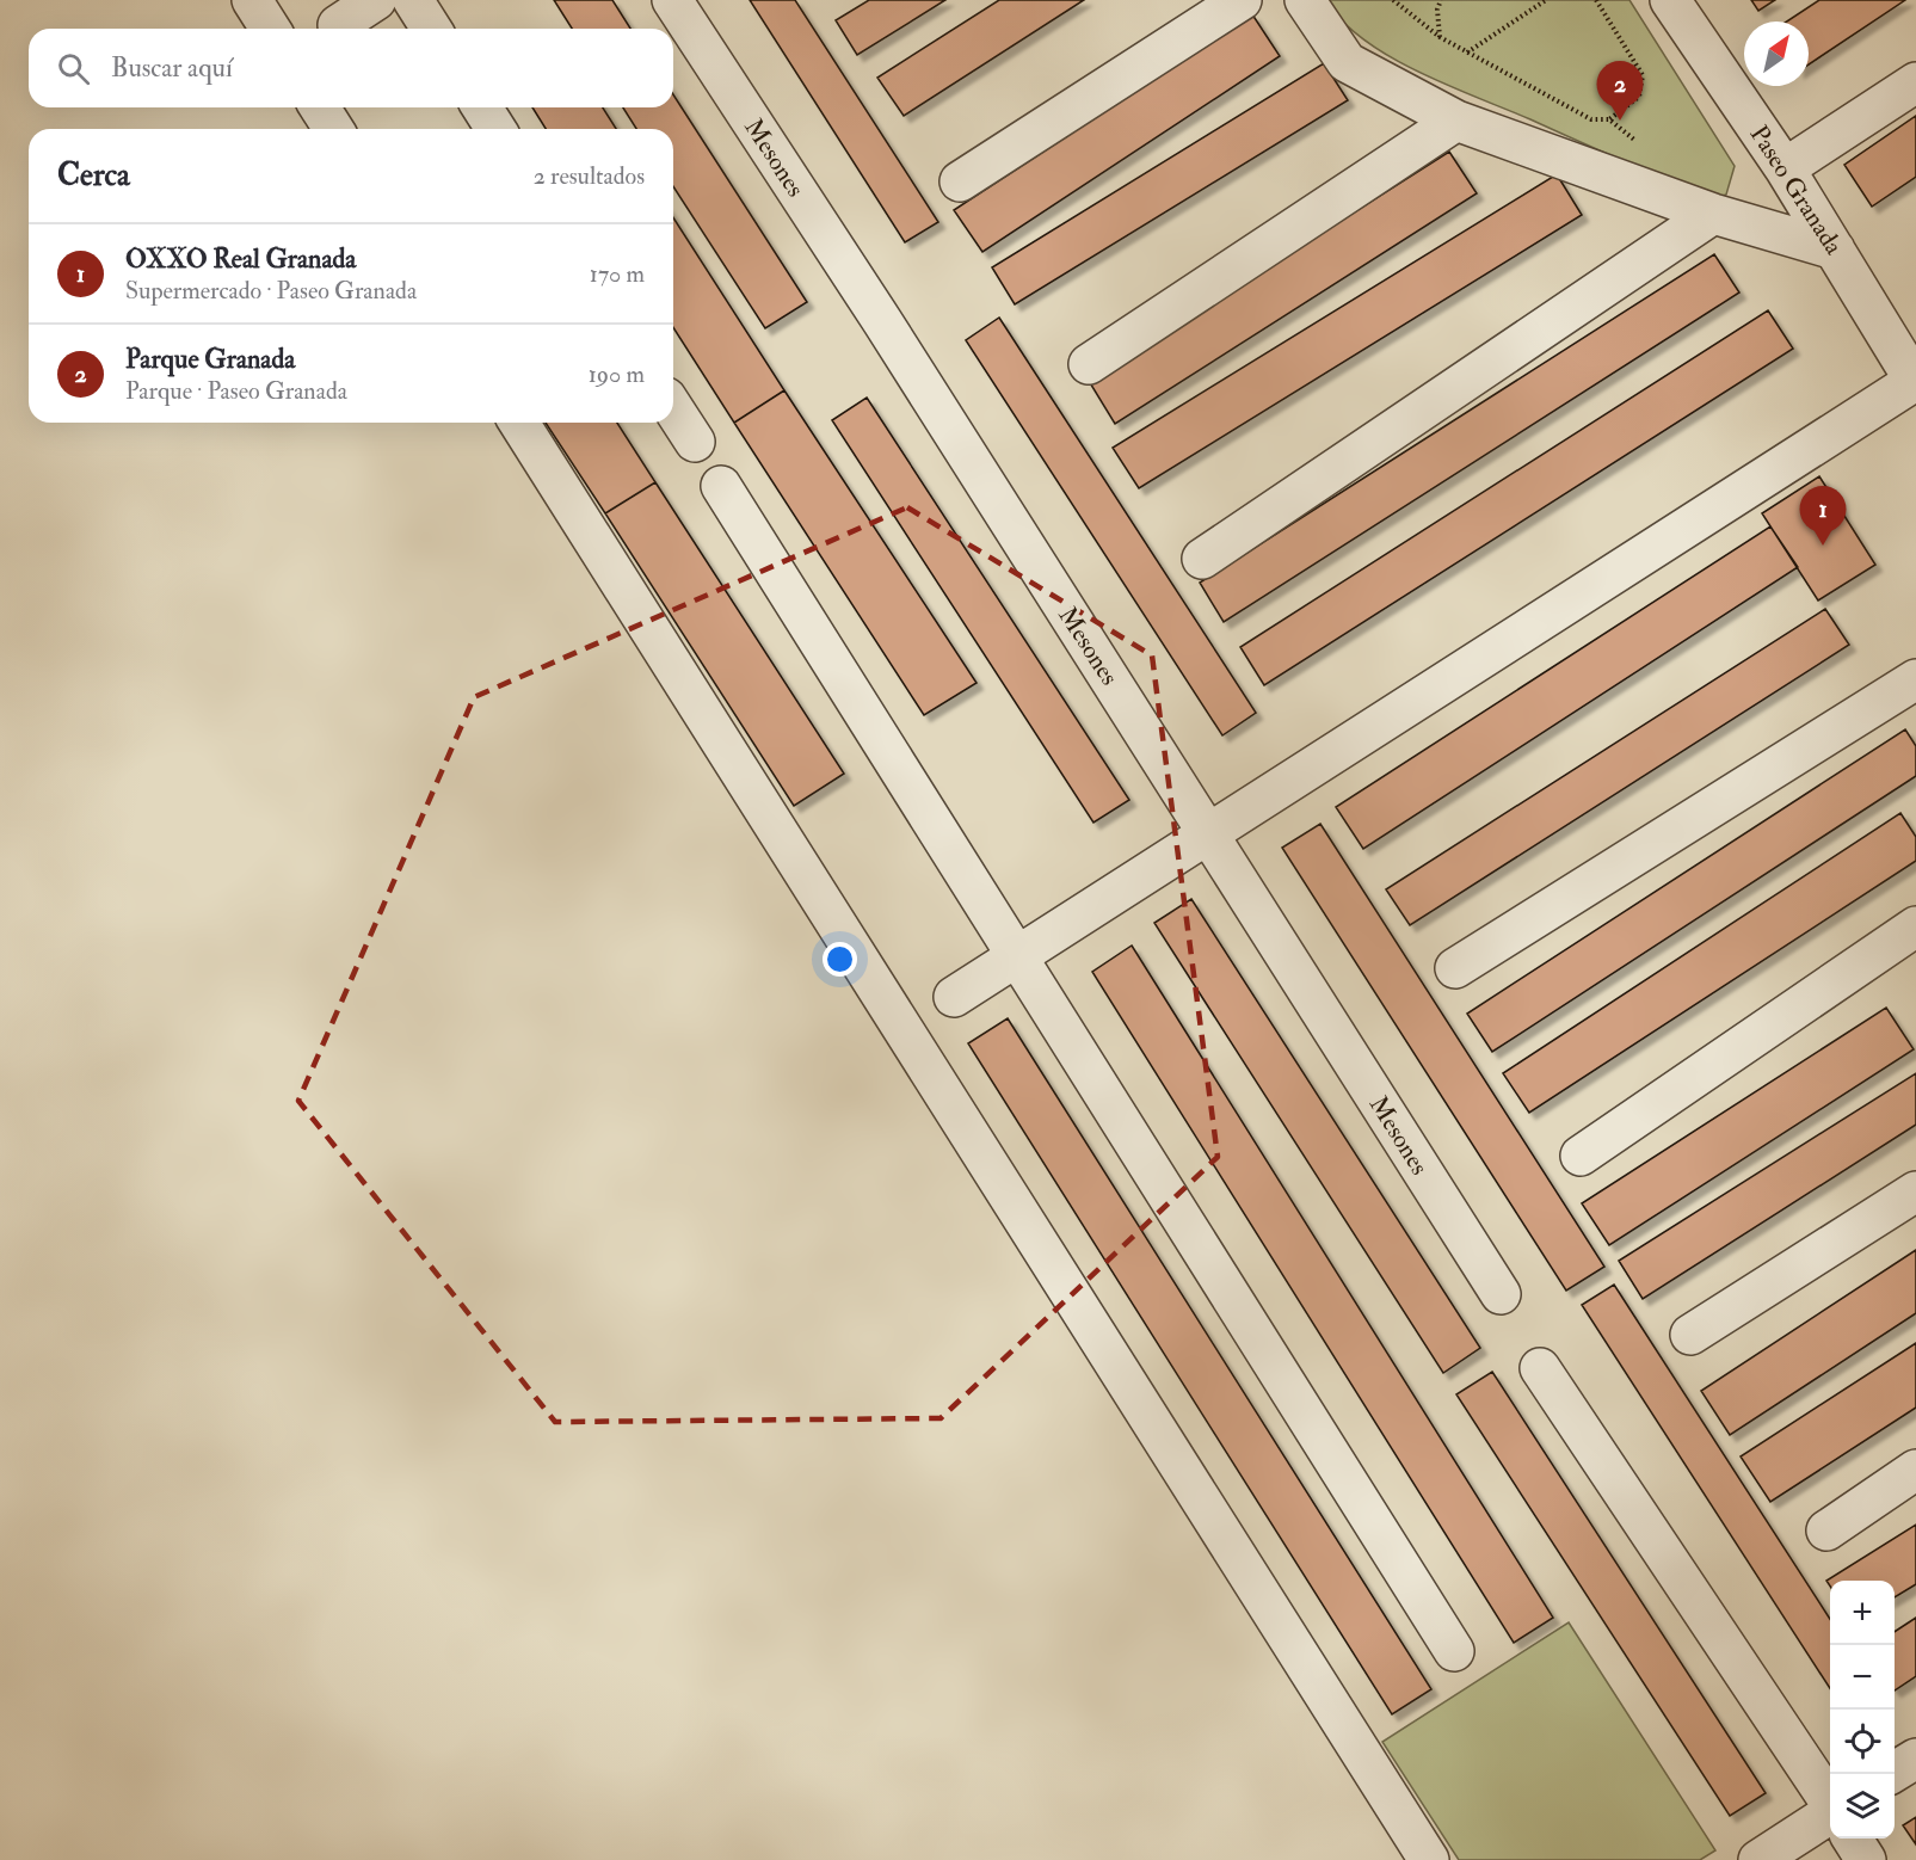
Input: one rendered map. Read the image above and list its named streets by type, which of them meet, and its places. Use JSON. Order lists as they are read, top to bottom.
{
  "streets": {
    "street": ["Mesones", "Paseo Granada"]
  },
  "north": "top right",
  "page": {
    "search": "Buscar aquí",
    "pins": ["2", "1"],
    "heading": ["Cerca", "2 resultados"],
    "list": [
      {
        "mark": "1",
        "name": "OXXO Real Granada",
        "note": "Supermercado · Paseo Granada",
        "value": "170 m"
      },
      {
        "mark": "2",
        "name": "Parque Granada",
        "note": "Parque · Paseo Granada",
        "value": "190 m"
      }
    ],
    "map_buttons": ["+", "−"]
  }
}
